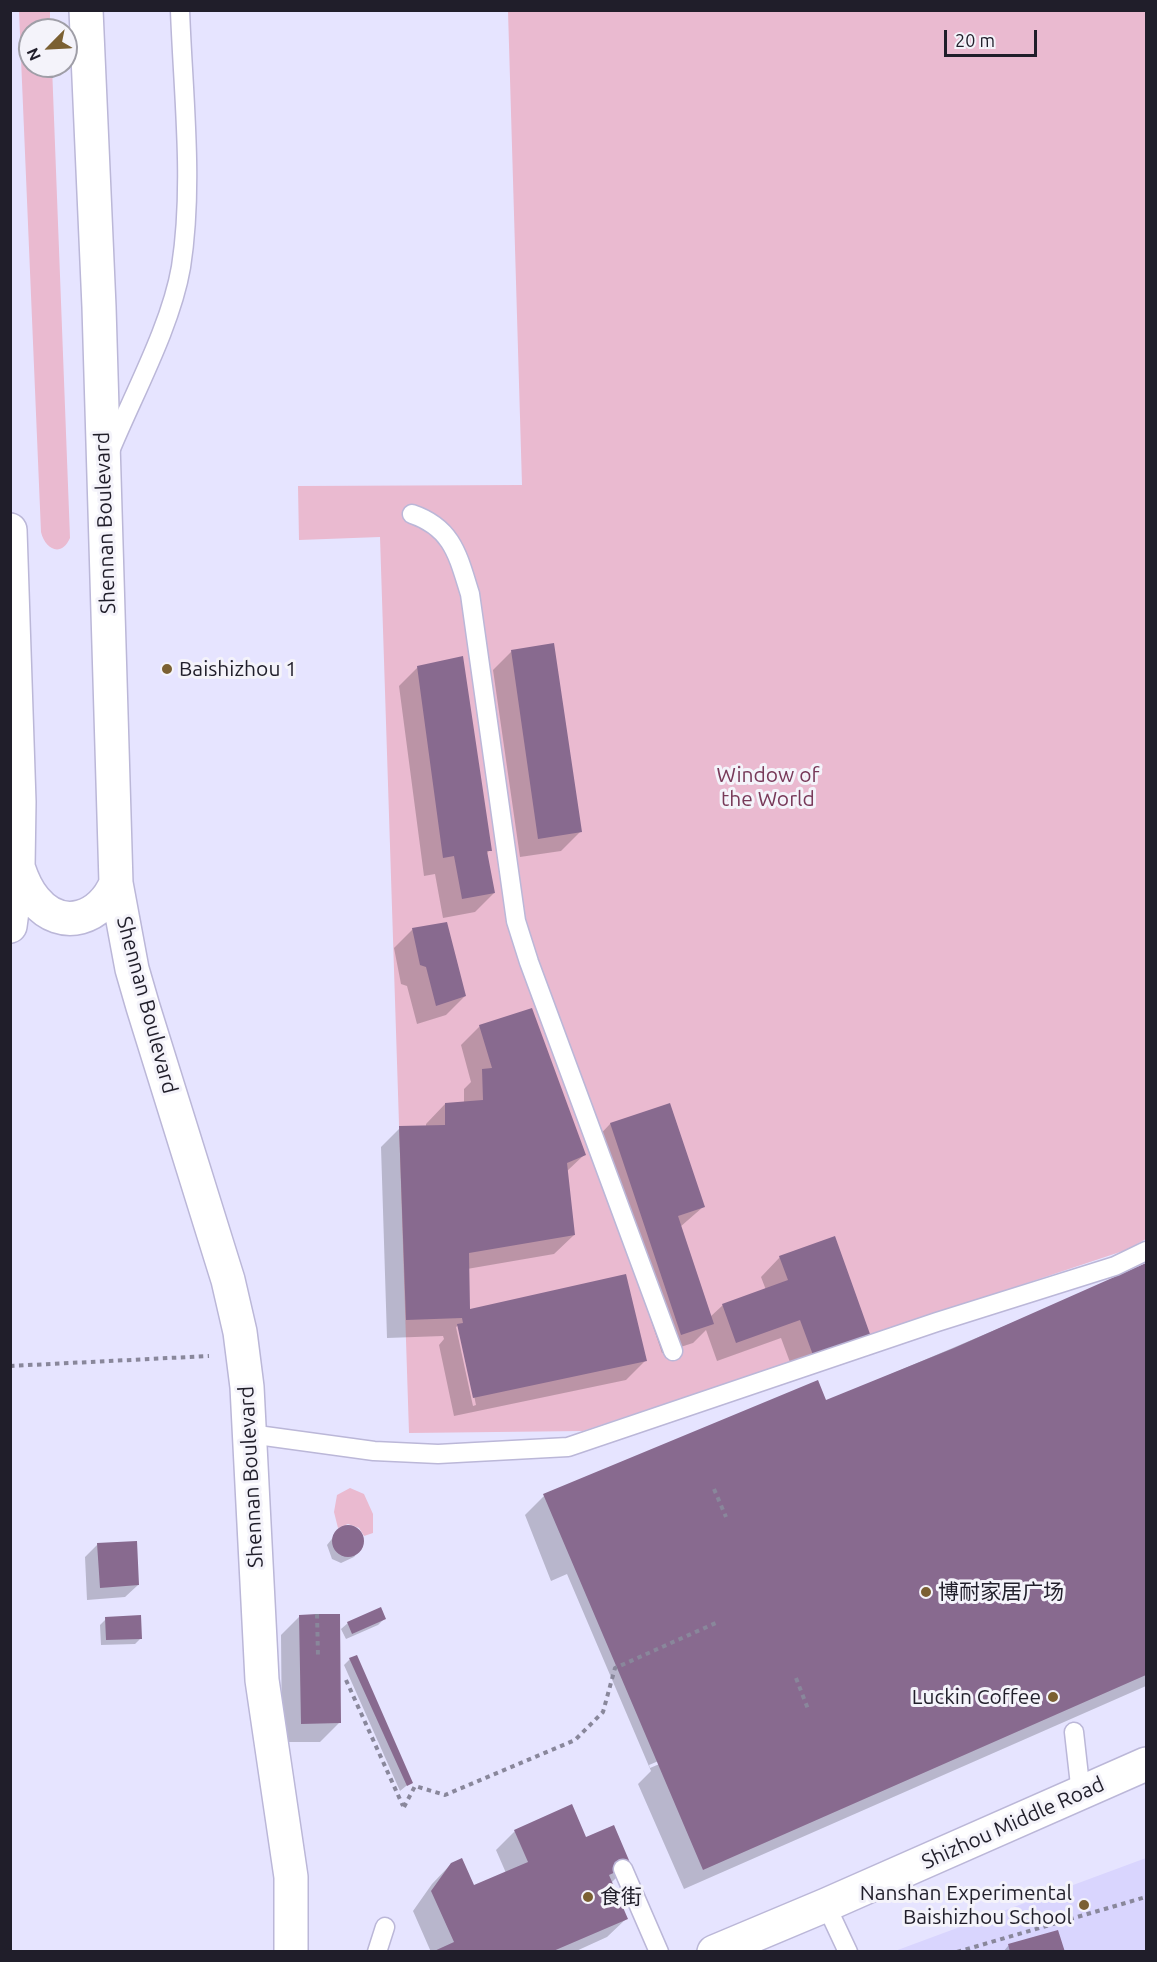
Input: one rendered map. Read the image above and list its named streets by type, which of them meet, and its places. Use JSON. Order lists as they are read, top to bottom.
{
  "streets": {
    "main road": ["Shennan Boulevard", "Shizhou Middle Road"]
  },
  "parks": ["Window of the World"],
  "places": [
    "Baishizhou 1",
    "博耐家居广场",
    "Luckin Coffee",
    "食街",
    "Nanshan Experimental Baishizhou School"
  ],
  "scale_bar": "20 m",
  "north": "bottom left"
}
